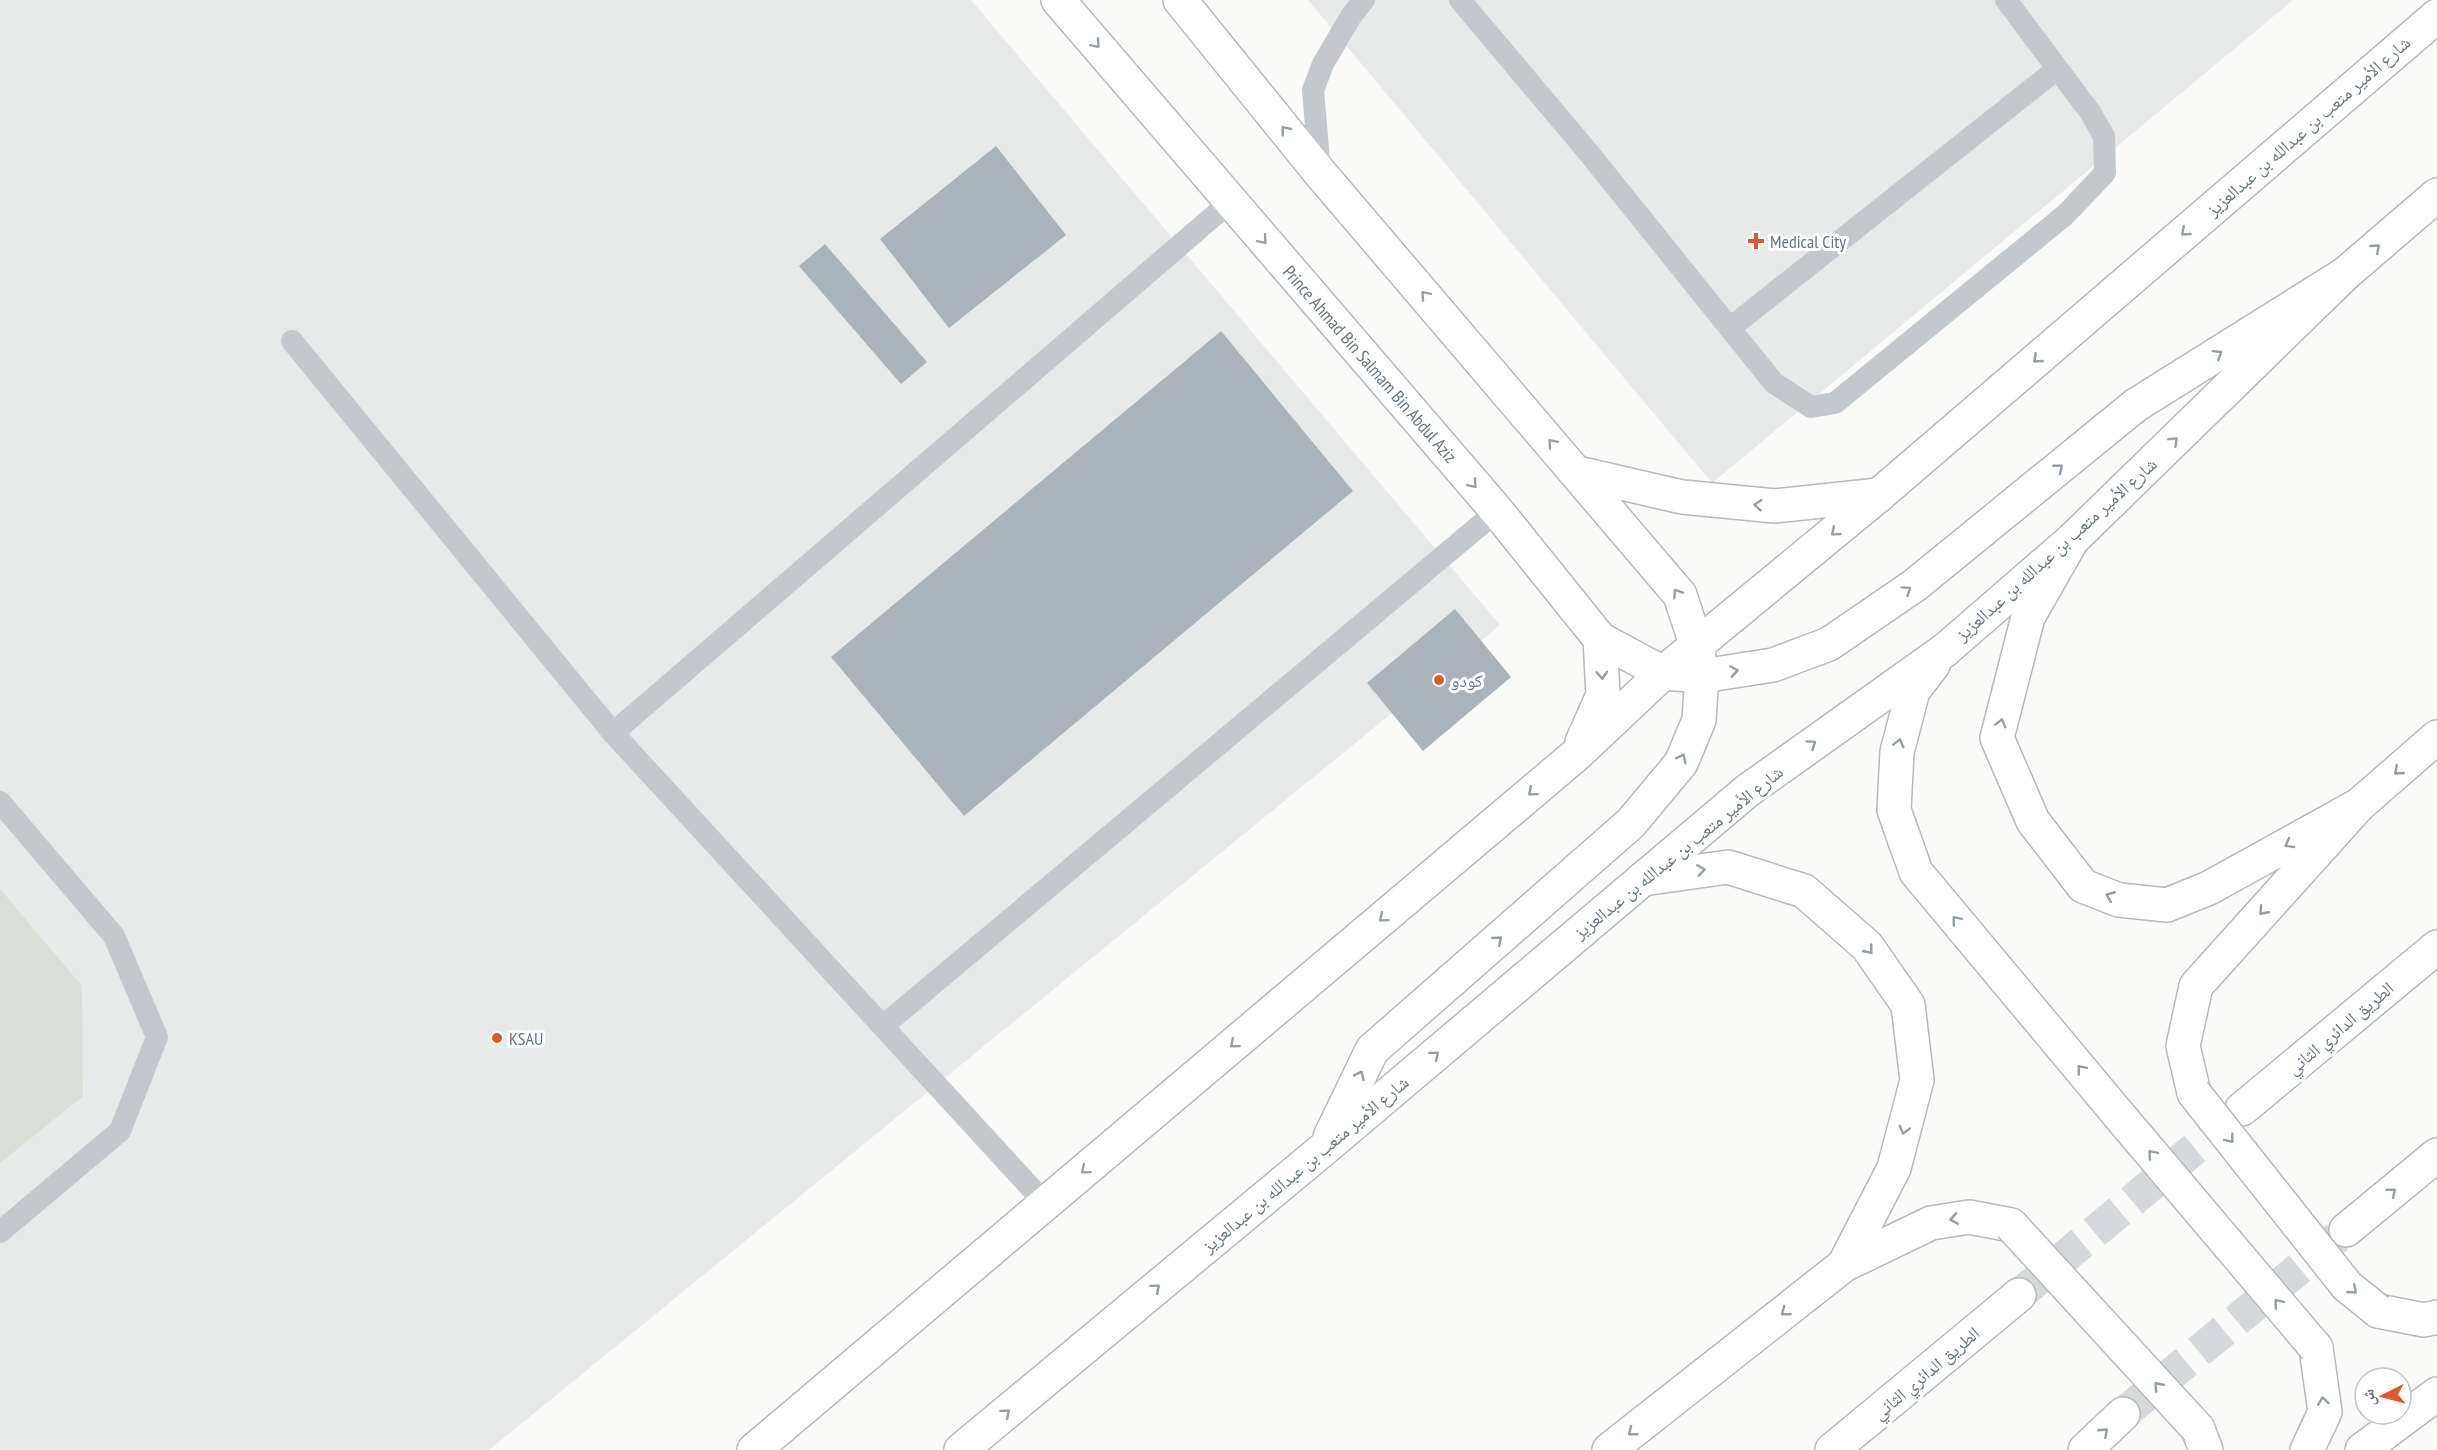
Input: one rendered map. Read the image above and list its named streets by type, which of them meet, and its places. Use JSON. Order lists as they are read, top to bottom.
{
  "streets": {
    "main road": ["شارع الأمير متعب بن عبدالله بن عبدالعزيز", "Prince Ahmad Bin Salmam Bin Abdul Aziz", "الطريق الدائري الثاني"]
  },
  "places": {
    "health": ["Medical City"],
    "other": ["كودو", "KSAU"]
  },
  "north": "left"
}
